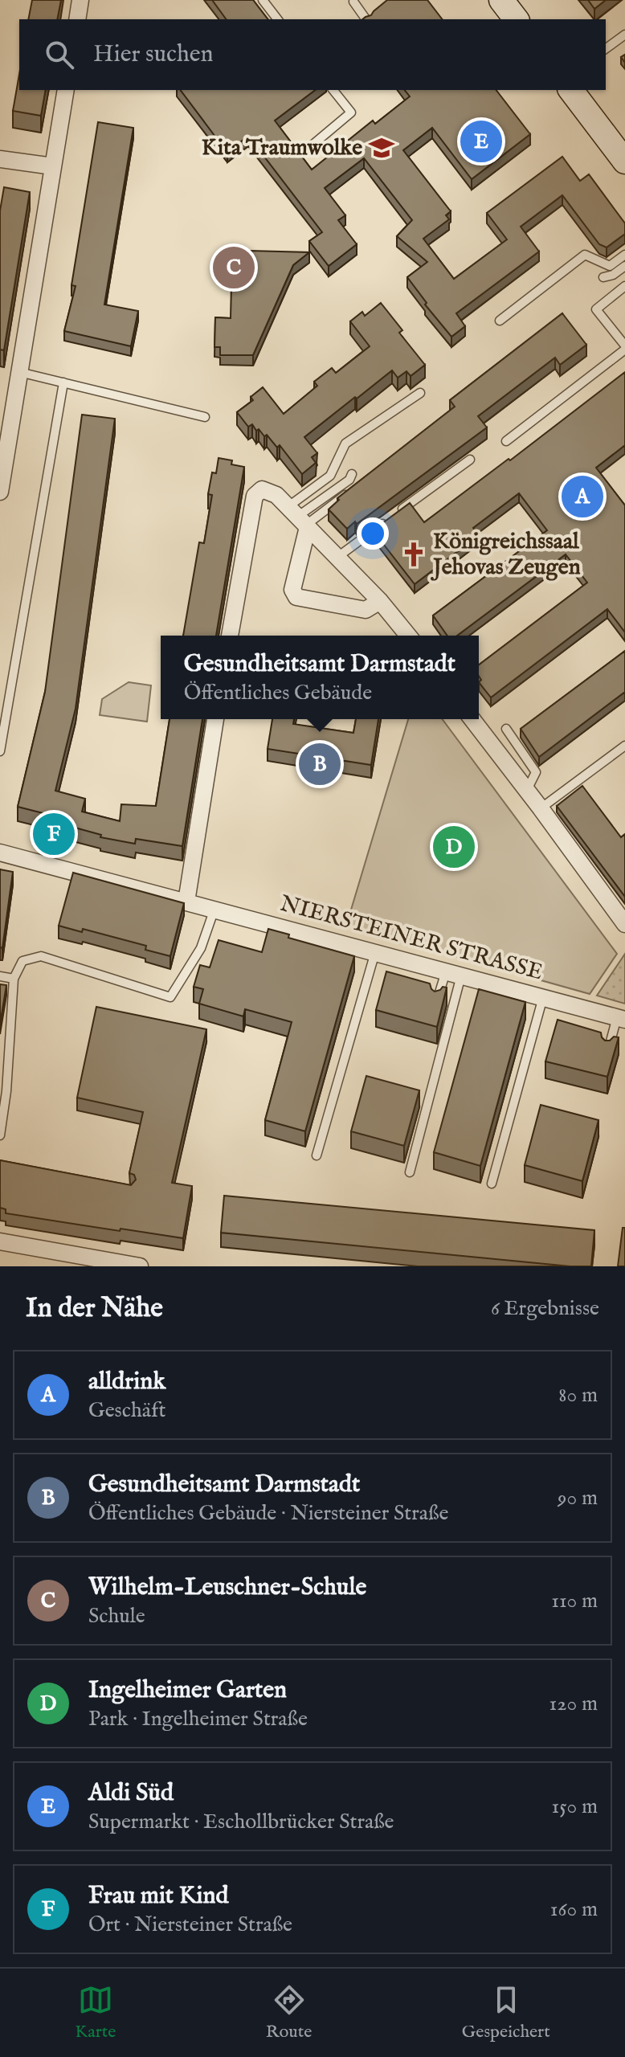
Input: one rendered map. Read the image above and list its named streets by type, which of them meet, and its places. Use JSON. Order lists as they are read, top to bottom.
{
  "streets": {
    "street": ["NIERSTEINER STRASSE"]
  },
  "places": {
    "school or university": ["Kita Traumwolke"],
    "church": ["Königreichssaal Jehovas Zeugen"]
  },
  "page": {
    "search": "Hier suchen",
    "pins": [
      "E",
      "C",
      "A",
      "B",
      "F",
      "D"
    ],
    "popup": ["Gesundheitsamt Darmstadt", "Öffentliches Gebäude"],
    "heading": ["In der Nähe", "6 Ergebnisse"],
    "list": [
      {
        "mark": "A",
        "name": "alldrink",
        "note": "Geschäft",
        "value": "80 m"
      },
      {
        "mark": "B",
        "name": "Gesundheitsamt Darmstadt",
        "note": "Öffentliches Gebäude · Niersteiner Straße",
        "value": "90 m"
      },
      {
        "mark": "C",
        "name": "Wilhelm-Leuschner-Schule",
        "note": "Schule",
        "value": "110 m"
      },
      {
        "mark": "D",
        "name": "Ingelheimer Garten",
        "note": "Park · Ingelheimer Straße",
        "value": "120 m"
      },
      {
        "mark": "E",
        "name": "Aldi Süd",
        "note": "Supermarkt · Eschollbrücker Straße",
        "value": "150 m"
      },
      {
        "mark": "F",
        "name": "Frau mit Kind",
        "note": "Ort · Niersteiner Straße",
        "value": "160 m"
      }
    ],
    "nav": ["Karte", "Route", "Gespeichert"]
  }
}
